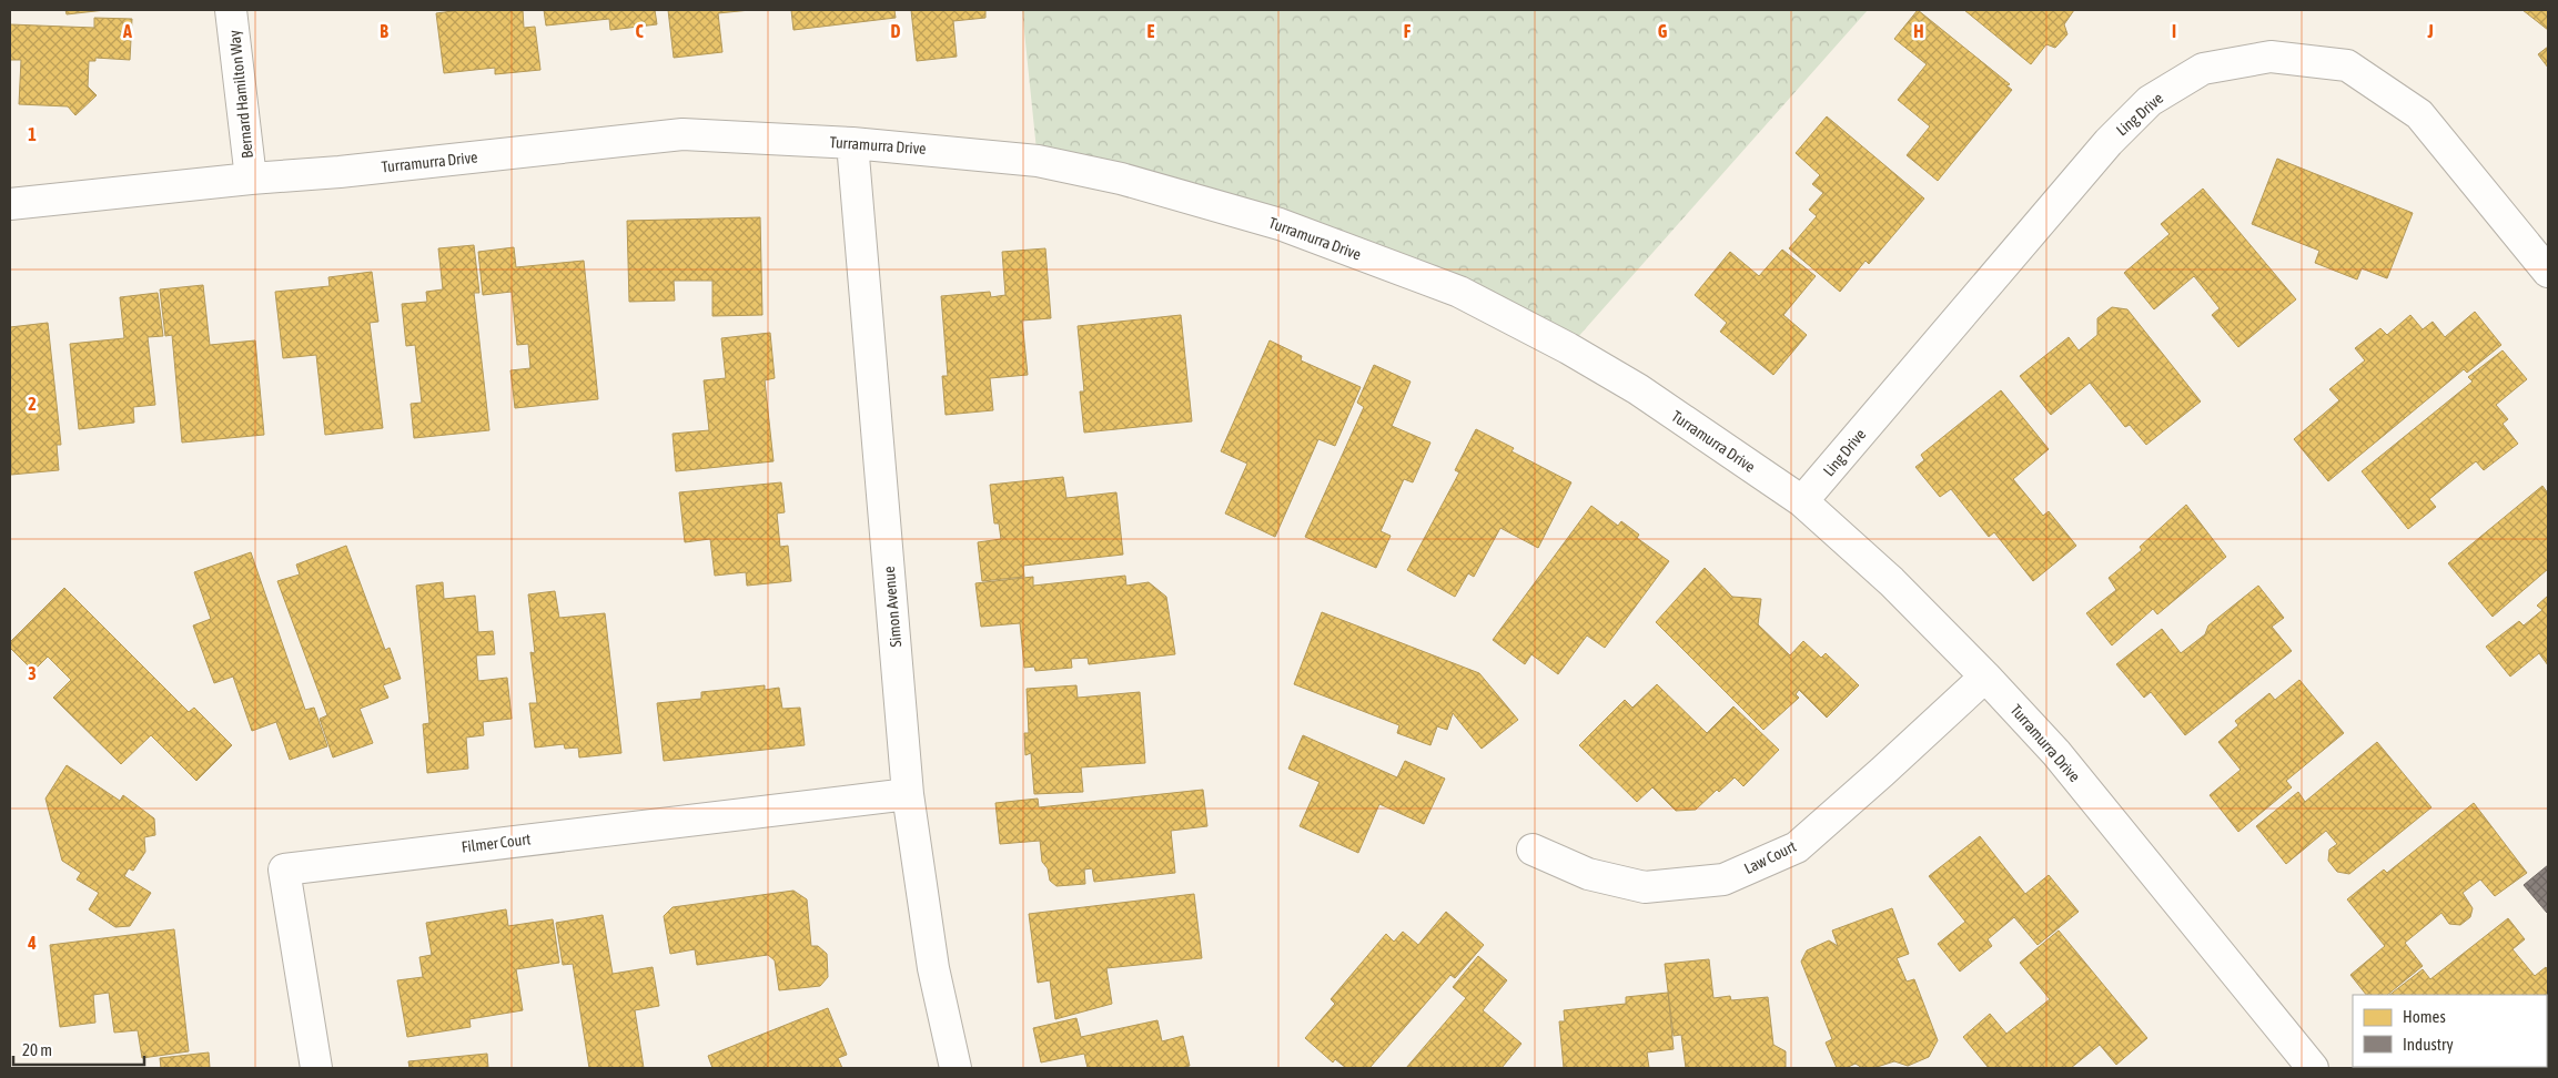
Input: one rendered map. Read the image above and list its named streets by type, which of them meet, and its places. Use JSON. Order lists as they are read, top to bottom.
{
  "streets": {
    "street": [
      "Bernard Hamilton Way",
      "Ling Drive",
      "Turramurra Drive",
      "Simon Avenue",
      "Filmer Court",
      "Law Court"
    ]
  },
  "crossings": [
    ["Bernard Hamilton Way", "Turramurra Drive"],
    ["Ling Drive", "Turramurra Drive"],
    ["Turramurra Drive", "Simon Avenue"],
    ["Turramurra Drive", "Law Court"],
    ["Simon Avenue", "Filmer Court"]
  ],
  "legend": ["Homes", "Industry"],
  "scale_bar": "20 m",
  "grid": {
    "columns": [
      "A",
      "B",
      "C",
      "D",
      "E",
      "F",
      "G",
      "H",
      "I",
      "J"
    ],
    "rows": [
      "1",
      "2",
      "3",
      "4"
    ]
  }
}
